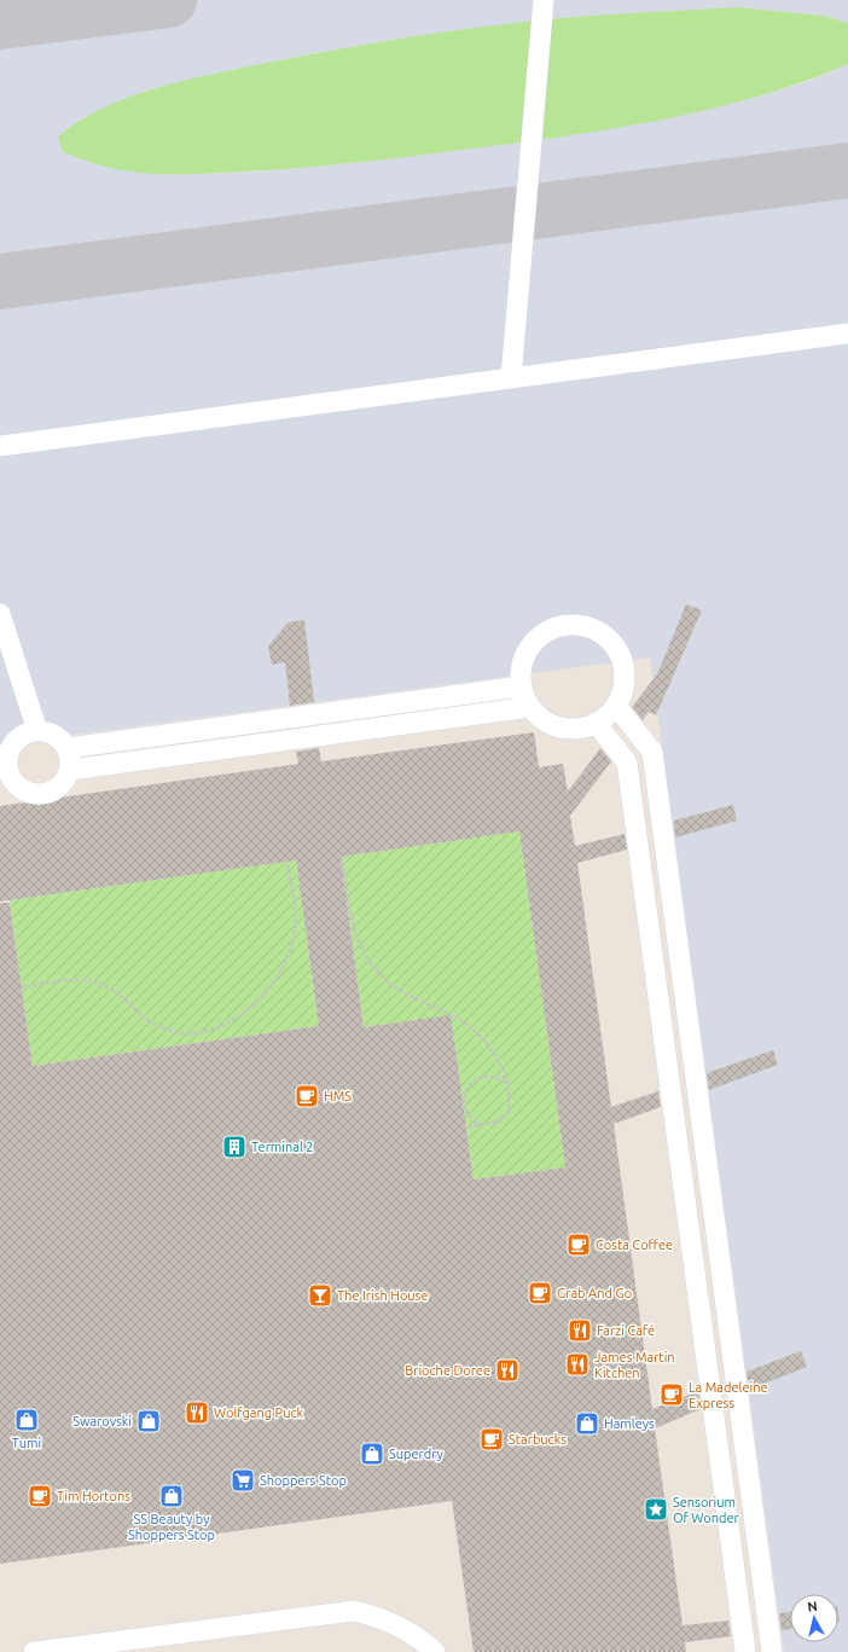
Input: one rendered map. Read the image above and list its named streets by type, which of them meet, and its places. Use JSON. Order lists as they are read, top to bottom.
{
  "places": {
    "cafe": [
      "HMS",
      "Costa Coffee",
      "Grab And Go",
      "La Madeleine Express",
      "Starbucks",
      "Tim Hortons"
    ],
    "building": ["Terminal 2"],
    "bar": ["The Irish House"],
    "restaurant": [
      "Farzi Café",
      "James Martin Kitchen",
      "Brioche Doree",
      "Wolfgang Puck"
    ],
    "shop": [
      "Tumi",
      "Swarovski",
      "Hamleys",
      "Superdry",
      "SS Beauty by Shoppers Stop"
    ],
    "supermarket": ["Shoppers Stop"],
    "place": ["Sensorium Of Wonder"]
  },
  "north": "top"
}
